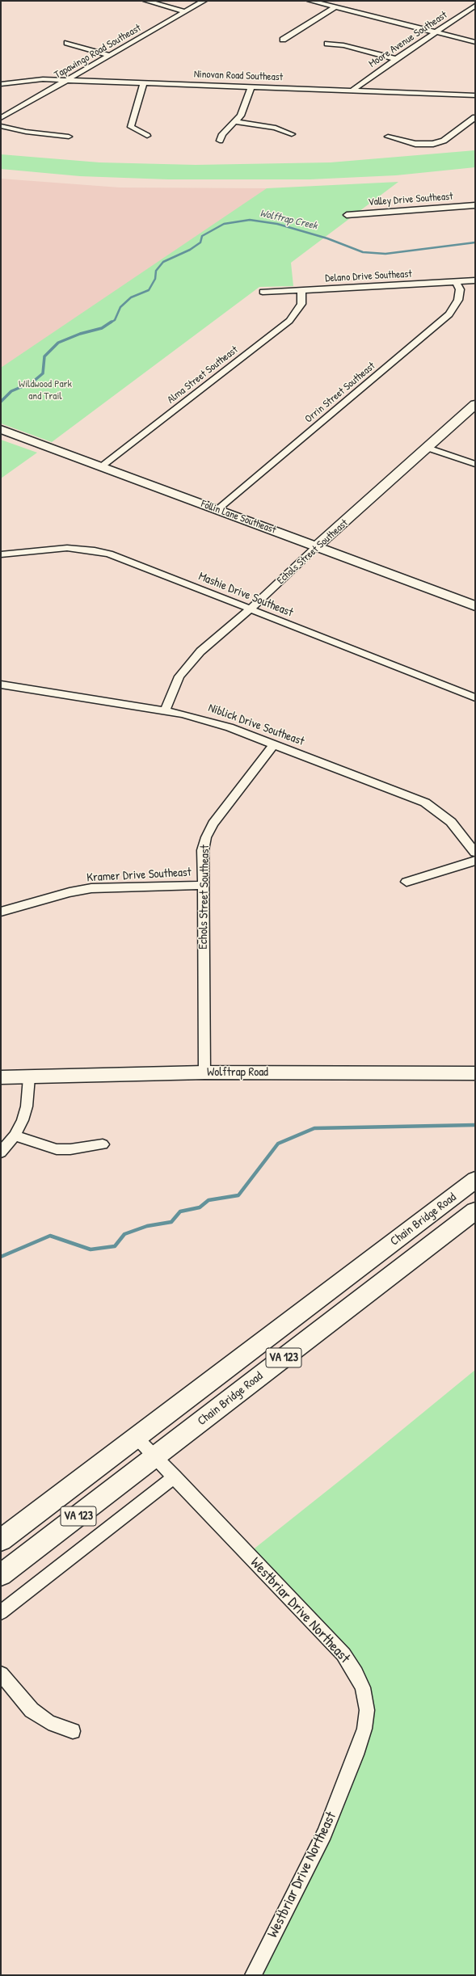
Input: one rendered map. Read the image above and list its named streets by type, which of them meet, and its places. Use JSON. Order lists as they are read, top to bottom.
{
  "streets": {
    "main road": ["Chain Bridge Road", "VA 123"],
    "street": [
      "Moore Avenue Southeast",
      "Tapawingo Road Southeast",
      "Ninovan Road Southeast",
      "Valley Drive Southeast",
      "Delano Drive Southeast",
      "Alma Street Southeast",
      "Orrin Street Southeast",
      "Follin Lane Southeast",
      "Echols Street Southeast",
      "Mashie Drive Southeast",
      "Niblick Drive Southeast",
      "Kramer Drive Southeast",
      "Wolftrap Road",
      "Westbriar Drive Northeast"
    ]
  },
  "crossings": [
    ["Moore Avenue Southeast", "Ninovan Road Southeast"],
    ["Tapawingo Road Southeast", "Ninovan Road Southeast"],
    ["Delano Drive Southeast", "Alma Street Southeast"],
    ["Delano Drive Southeast", "Orrin Street Southeast"],
    ["Alma Street Southeast", "Follin Lane Southeast"],
    ["Orrin Street Southeast", "Follin Lane Southeast"],
    ["Follin Lane Southeast", "Echols Street Southeast"],
    ["Echols Street Southeast", "Mashie Drive Southeast"],
    ["Echols Street Southeast", "Niblick Drive Southeast"],
    ["Echols Street Southeast", "Kramer Drive Southeast"],
    ["Echols Street Southeast", "Wolftrap Road"],
    ["Chain Bridge Road", "Westbriar Drive Northeast"]
  ],
  "water": ["Wolftrap Creek"],
  "parks": ["Wildwood Park and Trail"]
}
